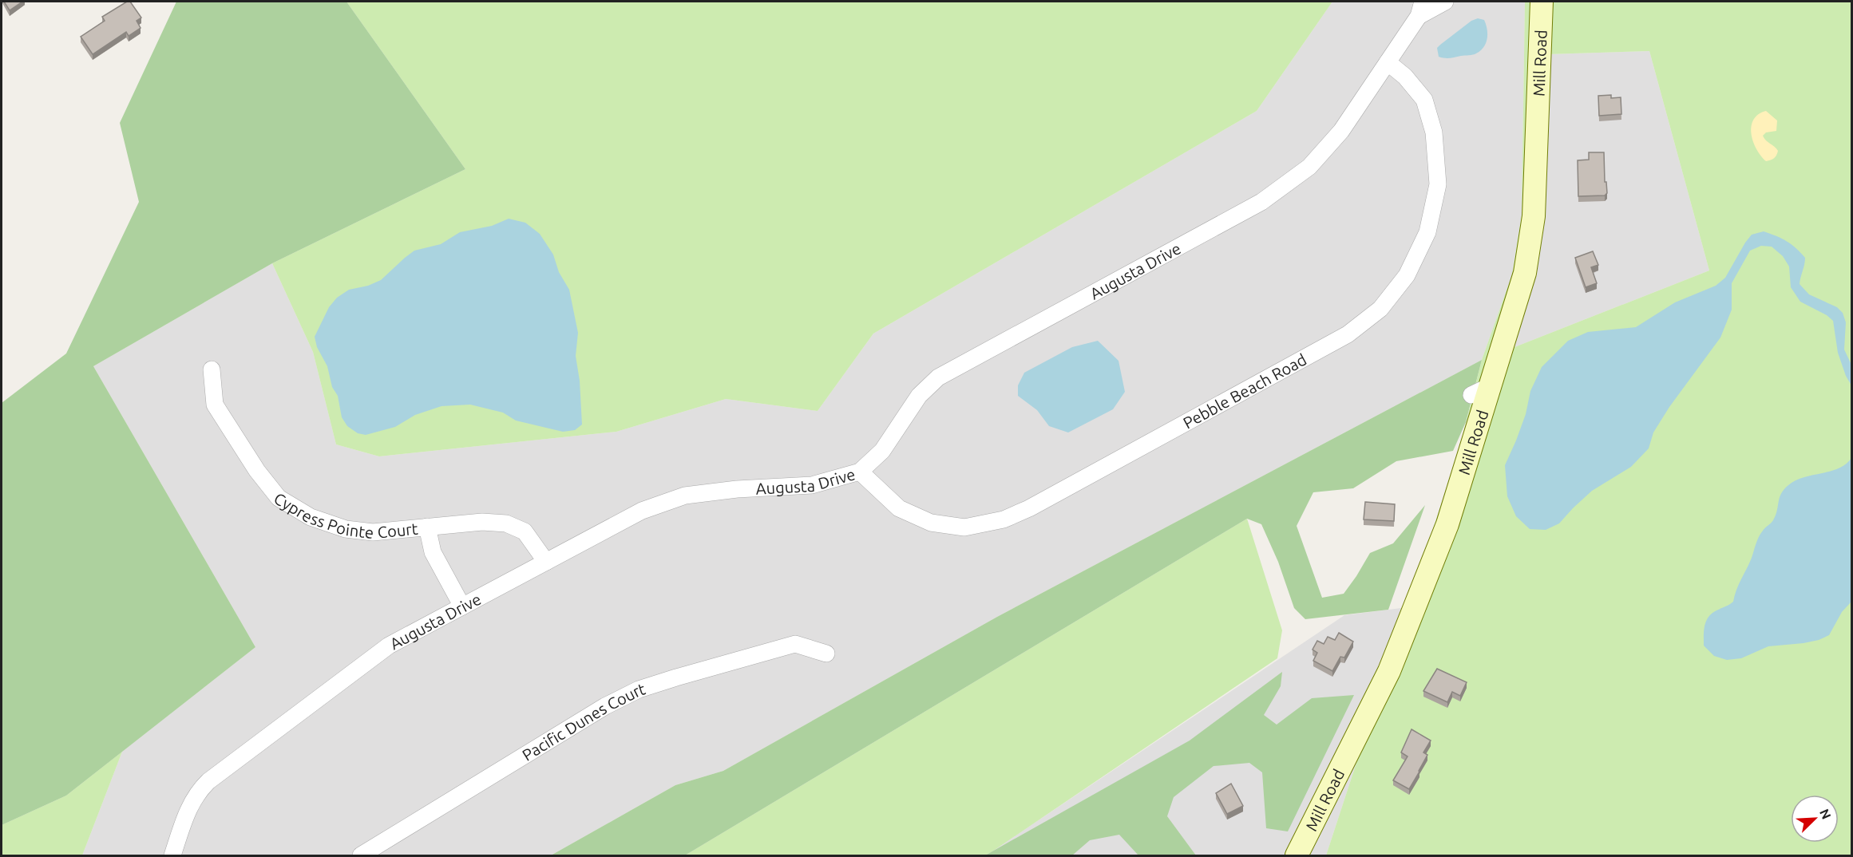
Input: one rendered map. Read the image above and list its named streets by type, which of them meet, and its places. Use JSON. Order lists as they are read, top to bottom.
{
  "streets": {
    "main road": ["Mill Road"],
    "street": [
      "Augusta Drive",
      "Pebble Beach Road",
      "Cypress Pointe Court",
      "Pacific Dunes Court"
    ]
  },
  "crossings": [
    ["Augusta Drive", "Pebble Beach Road"],
    ["Augusta Drive", "Cypress Pointe Court"]
  ],
  "north": "top right"
}
